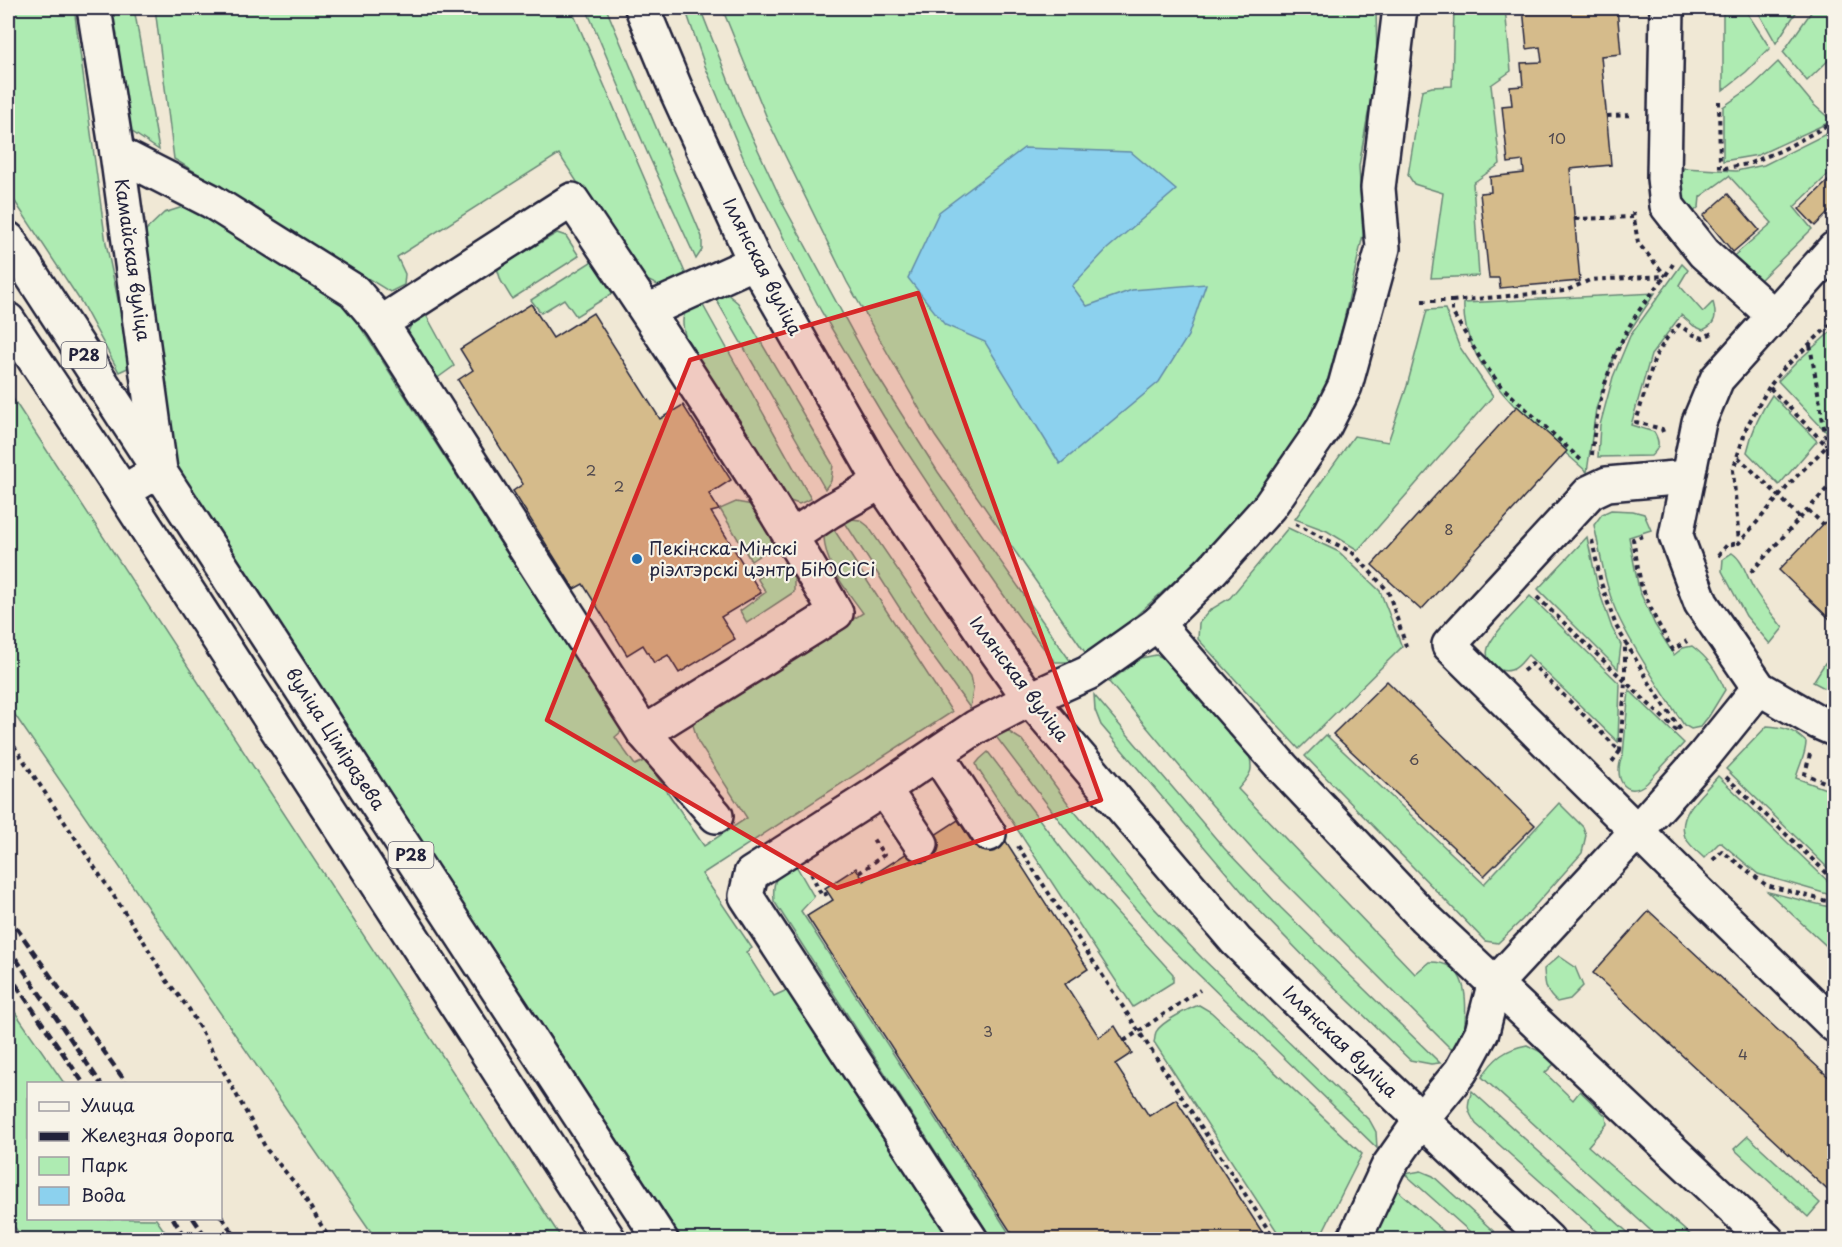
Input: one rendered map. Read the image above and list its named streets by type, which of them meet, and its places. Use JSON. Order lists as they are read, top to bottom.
{
  "streets": {
    "main road": [
      "Камайская вуліца",
      "Іллянская вуліца",
      "Р28",
      "вуліца Ціміразева"
    ]
  },
  "crossings": [
    ["Камайская вуліца", "вуліца Ціміразева"]
  ],
  "places": ["Пекінска-Мінскі ріэлтэрскі цэнтр БіЮСіСі"],
  "house_numbers": [
    "10",
    "2",
    "2",
    "8",
    "6",
    "3",
    "4"
  ],
  "legend": [
    "Улица",
    "Железная дорога",
    "Парк",
    "Вода"
  ]
}
